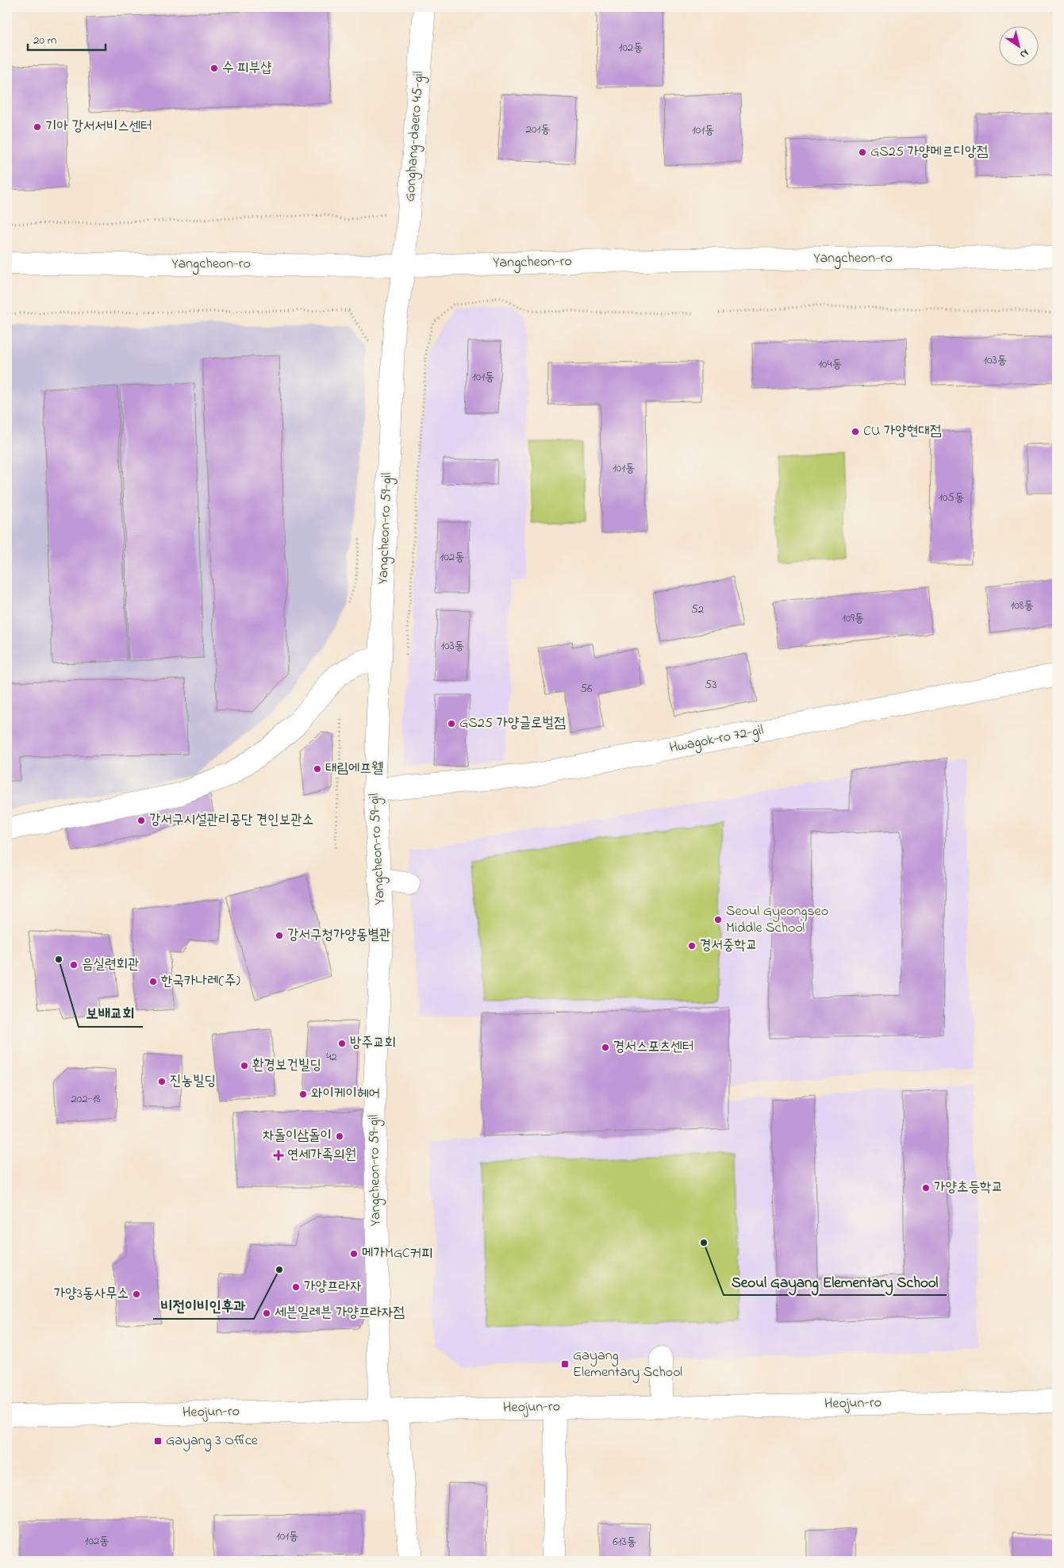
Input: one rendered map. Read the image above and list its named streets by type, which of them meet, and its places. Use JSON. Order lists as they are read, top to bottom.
{
  "streets": {
    "street": [
      "Gonghang-daero 45-gil",
      "Yangcheon-ro",
      "Yangcheon-ro 59-gil",
      "Hwagok-ro 72-gil",
      "Heojun-ro"
    ]
  },
  "crossings": [
    ["Gonghang-daero 45-gil", "Yangcheon-ro"],
    ["Gonghang-daero 45-gil", "Yangcheon-ro 59-gil"],
    ["Yangcheon-ro", "Yangcheon-ro 59-gil"],
    ["Yangcheon-ro 59-gil", "Hwagok-ro 72-gil"],
    ["Yangcheon-ro 59-gil", "Heojun-ro"]
  ],
  "places": {
    "other": [
      "수 피부샵",
      "기아 강서서비스센터",
      "GS25 가양메르디앙점",
      "CU 가양현대점",
      "GS25 가양글로벌점",
      "태림에프웰",
      "강서구시설관리공단 견인보관소",
      "Seoul Gyeongseo Middle School",
      "강서구청가양동별관",
      "경서중학교",
      "보배교회",
      "음실련회관",
      "한국카나레(주)",
      "방주교회",
      "경서스포츠센터",
      "환경보건빌딩",
      "진농빌딩",
      "와이케이헤어",
      "차돌이삼돌이",
      "가양초등학교",
      "Seoul Gayang Elementary School",
      "메가MGC커피",
      "비전이비인후과",
      "가양프라자",
      "가양3동사무소",
      "세븐일레븐 가양프라자점"
    ],
    "health": ["연세가족의원"],
    "transit": ["Gayang Elementary School", "Gayang 3 Office"]
  },
  "house_numbers": [
    "102동",
    "201동",
    "101동",
    "103동",
    "104동",
    "101동",
    "101동",
    "105동",
    "102동",
    "108동",
    "52",
    "109동",
    "103동",
    "53",
    "56",
    "42",
    "202-18",
    "101동",
    "102동",
    "613동"
  ],
  "scale_bar": "20 m",
  "north": "bottom right"
}
